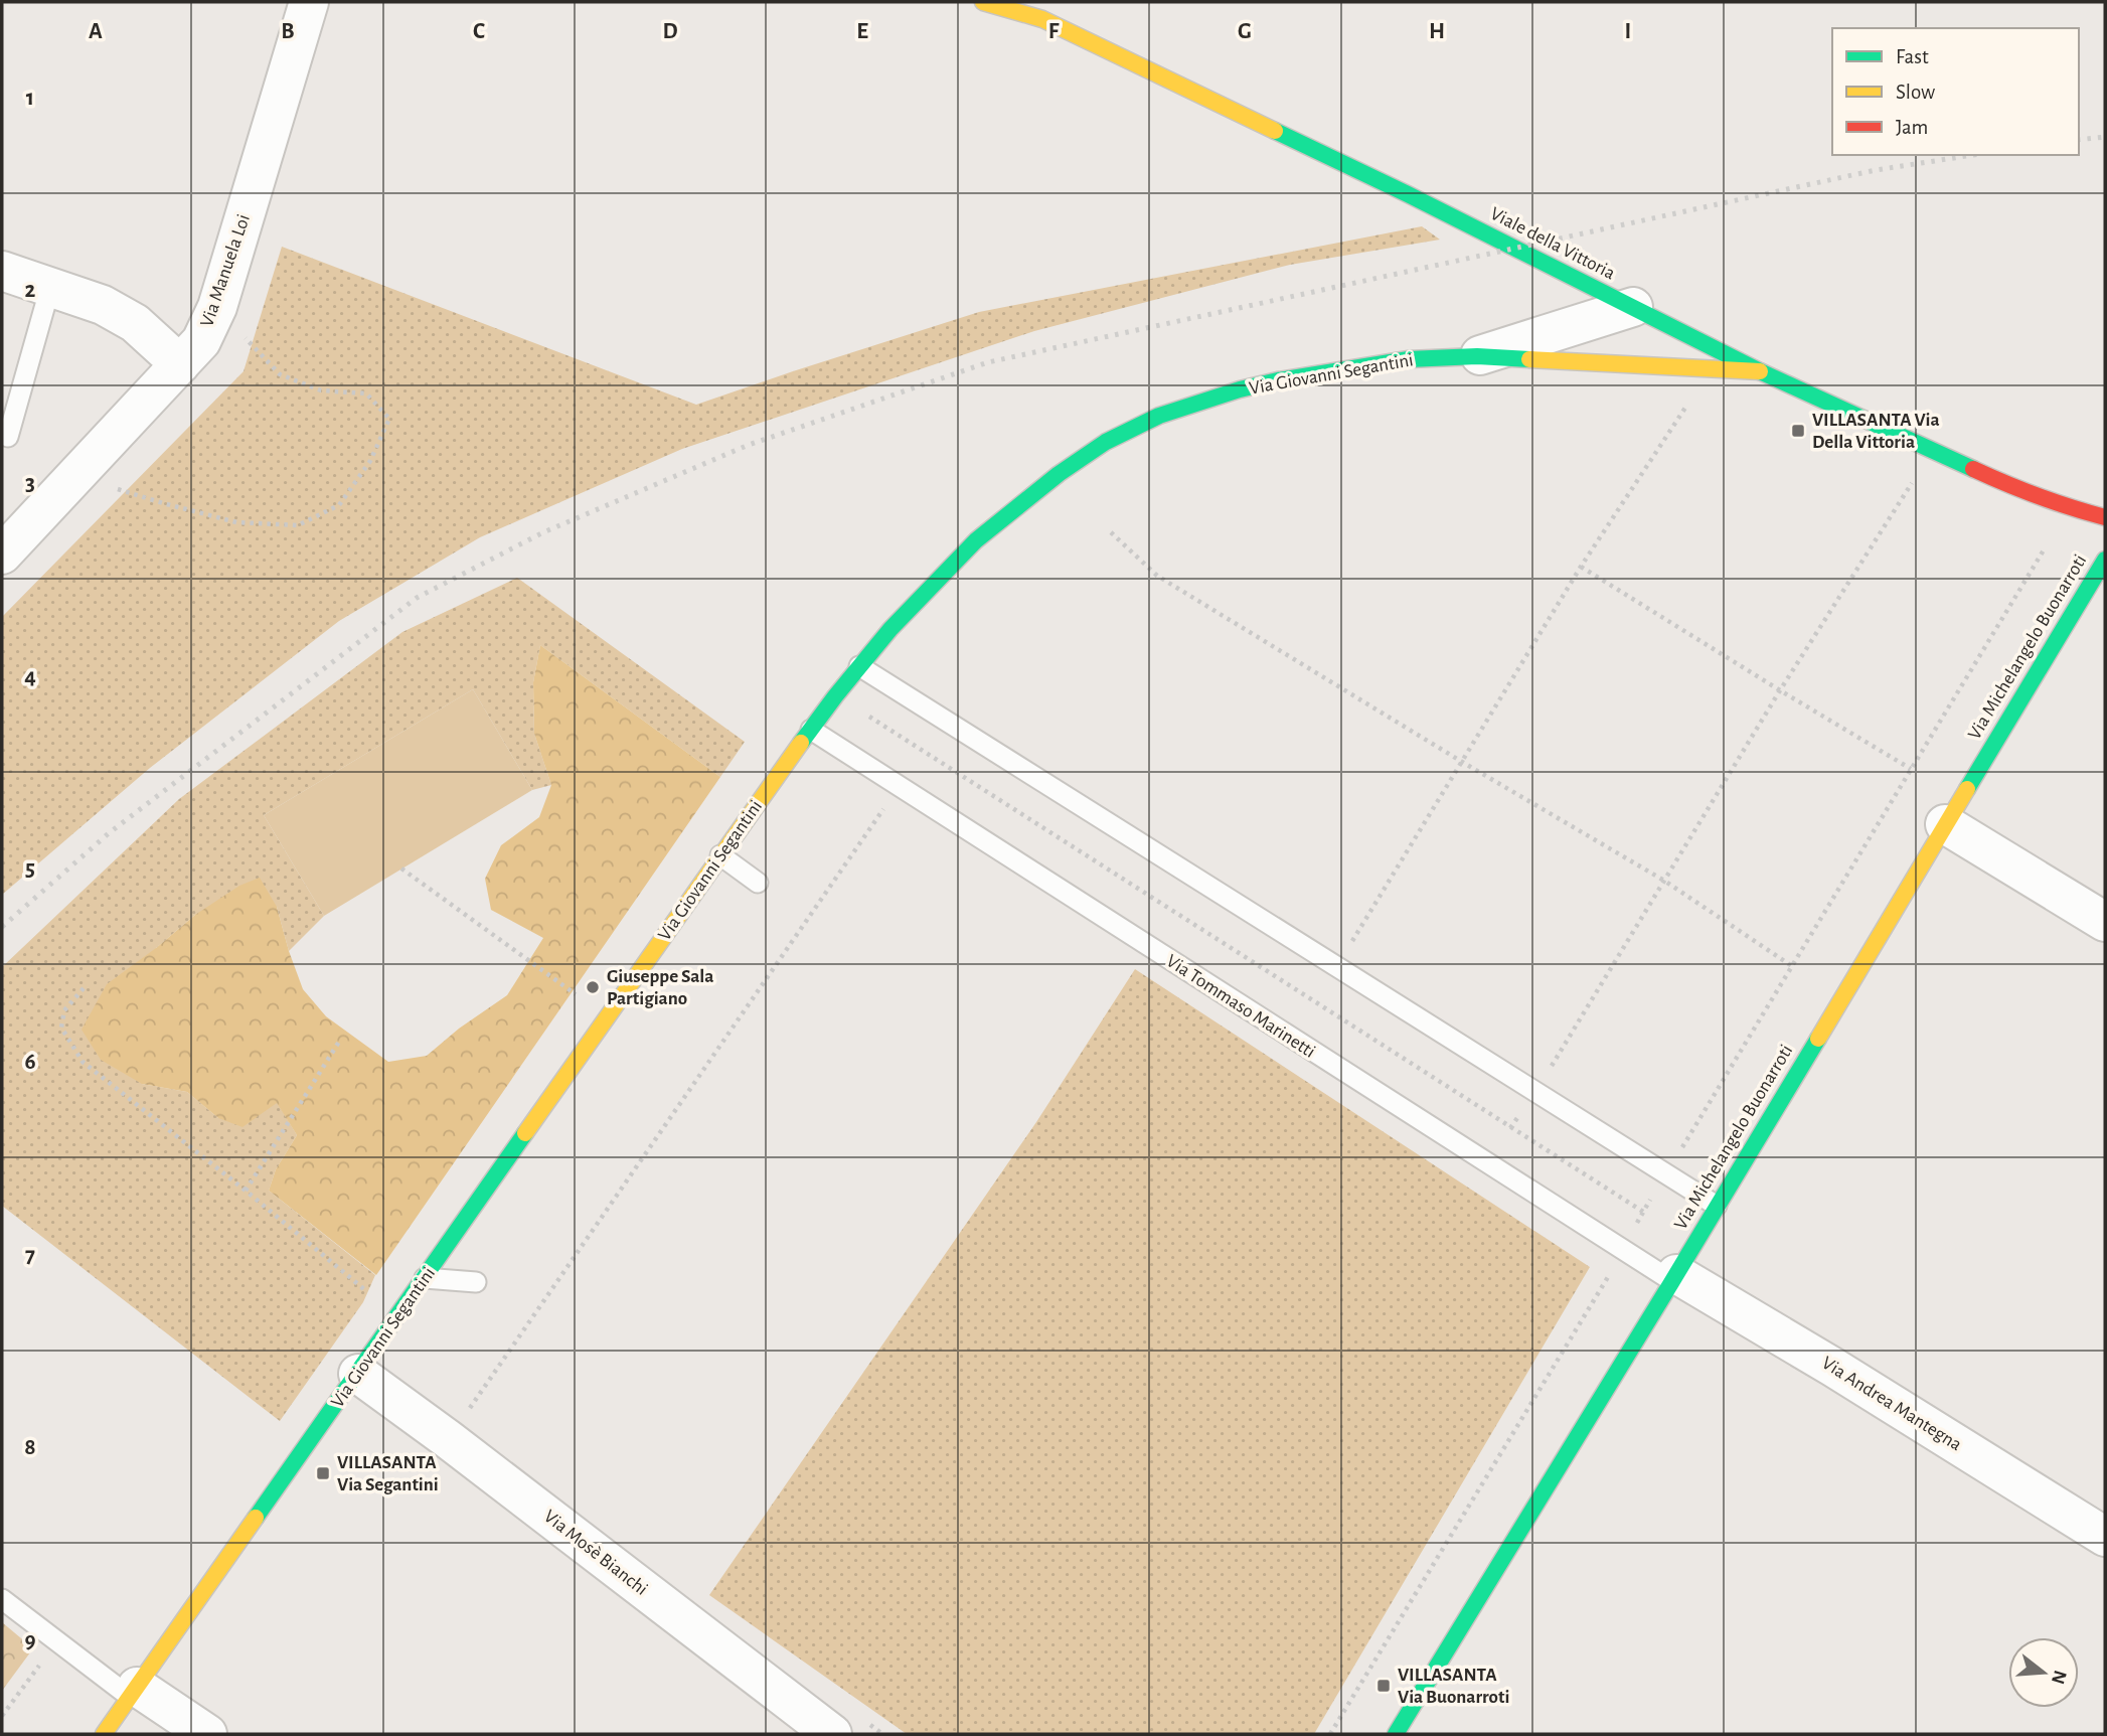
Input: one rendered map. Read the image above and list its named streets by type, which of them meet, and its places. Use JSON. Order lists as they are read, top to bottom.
{
  "streets": {
    "street": [
      "Viale della Vittoria",
      "Via Manuela Loi",
      "Via Giovanni Segantini",
      "Via Michelangelo Buonarroti",
      "Via Andrea Mantegna",
      "Via Mosè Bianchi"
    ],
    "lane": ["Via Tommaso Marinetti"]
  },
  "crossings": [
    ["Viale della Vittoria", "Via Giovanni Segantini"],
    ["Via Giovanni Segantini", "Via Tommaso Marinetti"],
    ["Via Giovanni Segantini", "Via Mosè Bianchi"],
    ["Via Michelangelo Buonarroti", "Via Tommaso Marinetti"],
    ["Via Michelangelo Buonarroti", "Via Andrea Mantegna"],
    ["Via Tommaso Marinetti", "Via Andrea Mantegna"]
  ],
  "places": {
    "transit": ["VILLASANTA Via Della Vittoria", "VILLASANTA Via Segantini", "VILLASANTA Via Buonarroti"],
    "other": ["Giuseppe Sala Partigiano"]
  },
  "legend": ["Fast", "Slow", "Jam"],
  "north": "right",
  "grid": {
    "columns": [
      "A",
      "B",
      "C",
      "D",
      "E",
      "F",
      "G",
      "H",
      "I"
    ],
    "rows": [
      "1",
      "2",
      "3",
      "4",
      "5",
      "6",
      "7",
      "8",
      "9"
    ]
  }
}
